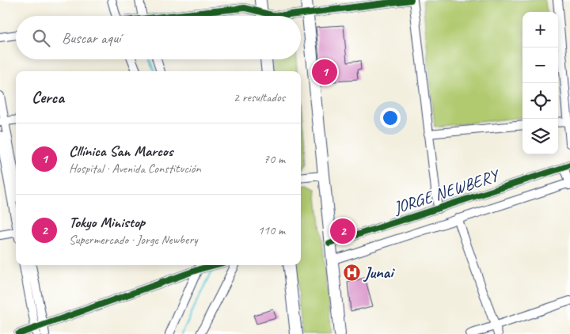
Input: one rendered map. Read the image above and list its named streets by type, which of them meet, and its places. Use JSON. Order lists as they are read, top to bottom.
{
  "streets": {
    "street": ["JORGE NEWBERY"]
  },
  "places": {
    "hospital": ["Junai"]
  },
  "page": {
    "map_buttons": ["+", "−"],
    "search": "Buscar aquí",
    "pins": ["1", "2"],
    "heading": ["Cerca", "2 resultados"],
    "list": [
      {
        "mark": "1",
        "name": "Cllínica San Marcos",
        "note": "Hospital · Avenida Constitución",
        "value": "70 m"
      },
      {
        "mark": "2",
        "name": "Tokyo Ministop",
        "note": "Supermercado · Jorge Newbery",
        "value": "110 m"
      }
    ]
  }
}
